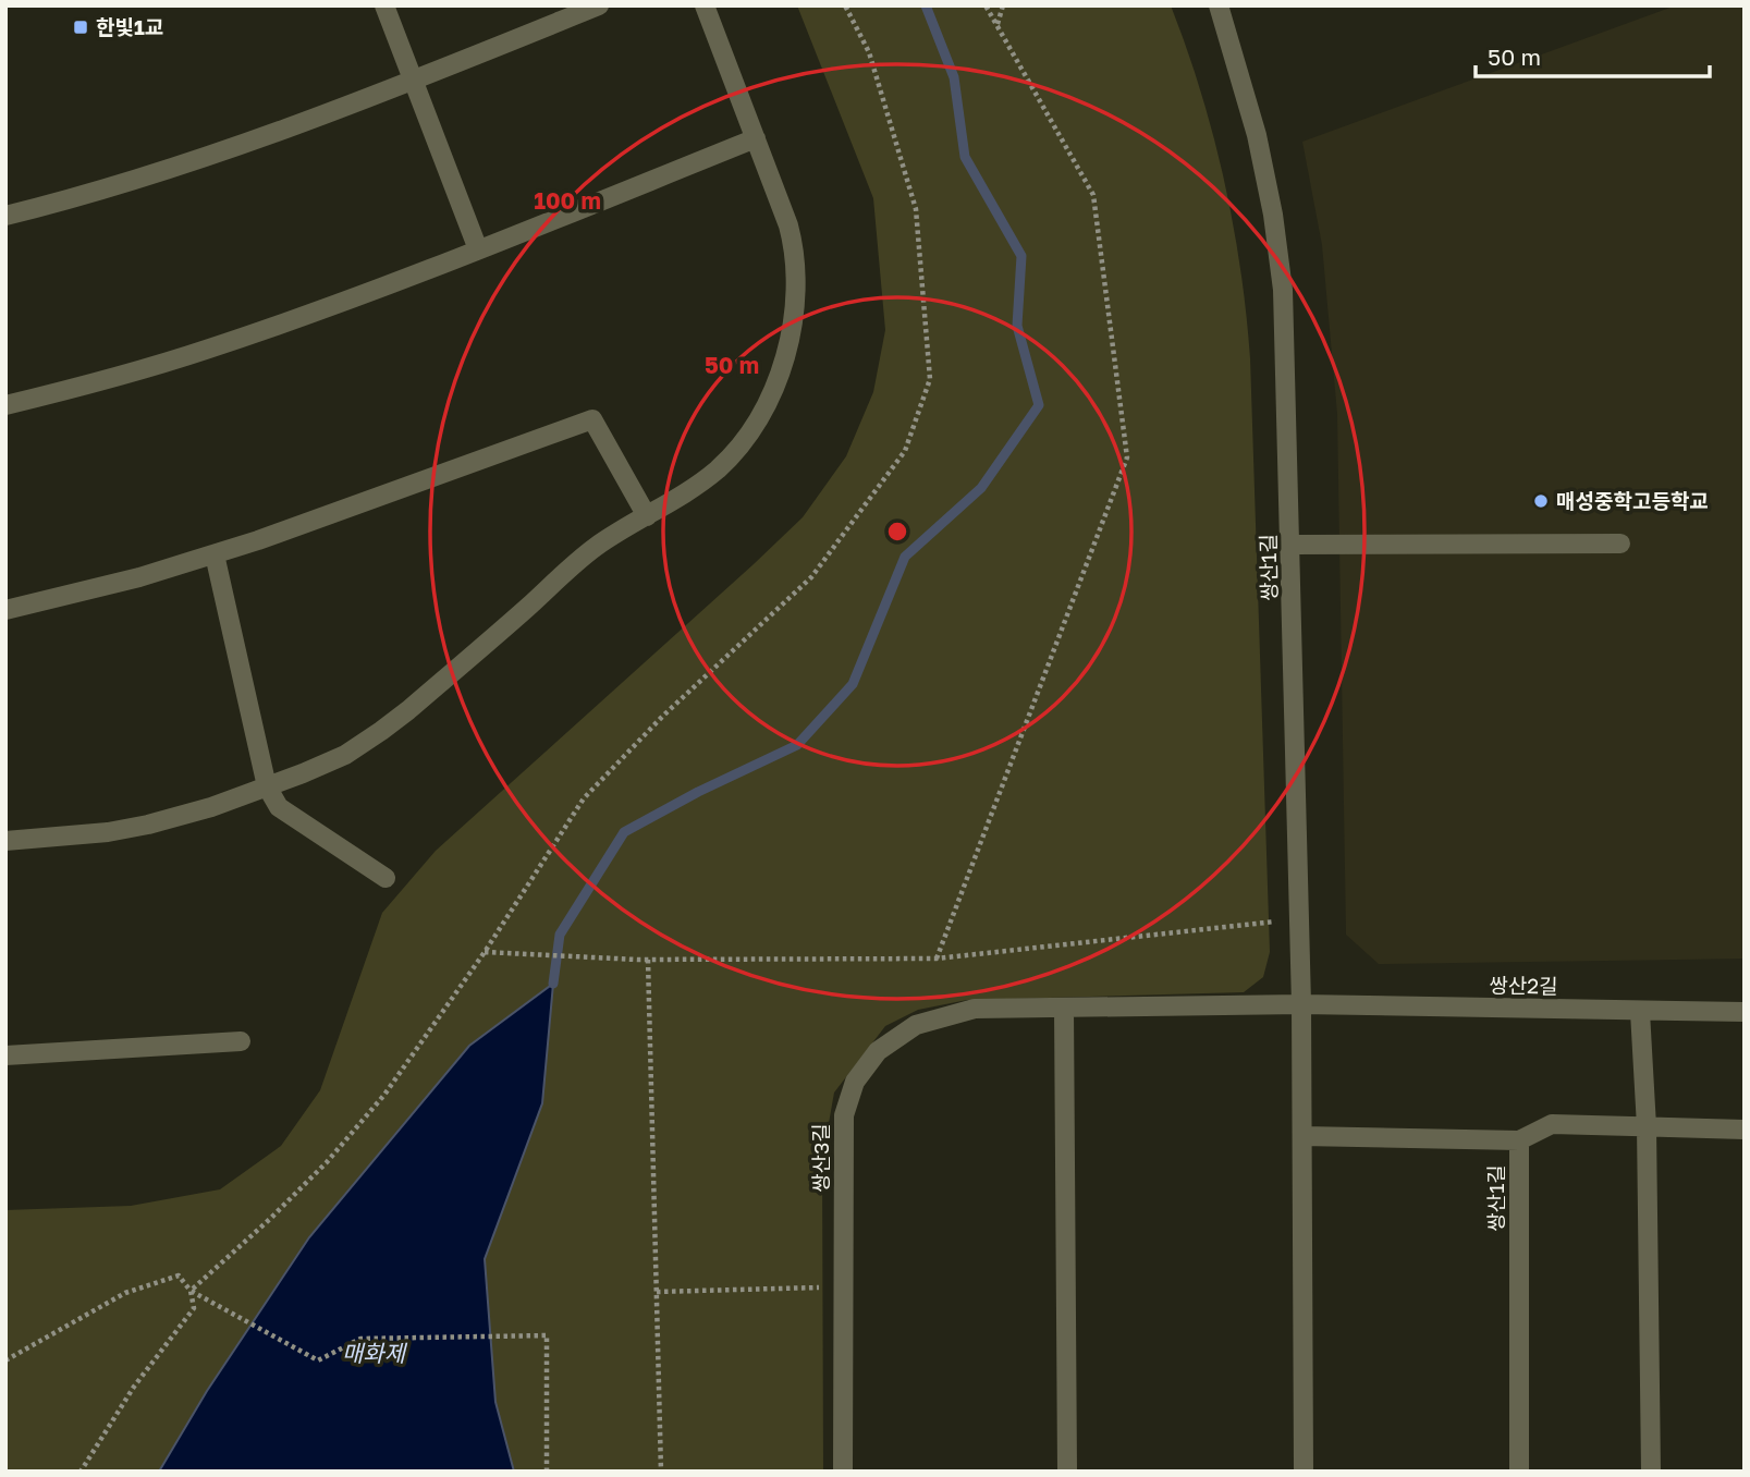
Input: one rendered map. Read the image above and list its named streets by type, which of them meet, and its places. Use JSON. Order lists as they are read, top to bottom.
{
  "streets": {
    "street": ["쌍산1길", "쌍산2길", "쌍산3길"]
  },
  "crossings": [
    ["쌍산1길", "쌍산2길"],
    ["쌍산1길", "쌍산3길"],
    ["쌍산2길", "쌍산3길"]
  ],
  "water": ["매화제"],
  "places": {
    "transit": ["한빛1교"],
    "other": ["매성중학고등학교"]
  },
  "scale_bar": "50 m",
  "rings": ["100 m", "50 m"]
}
